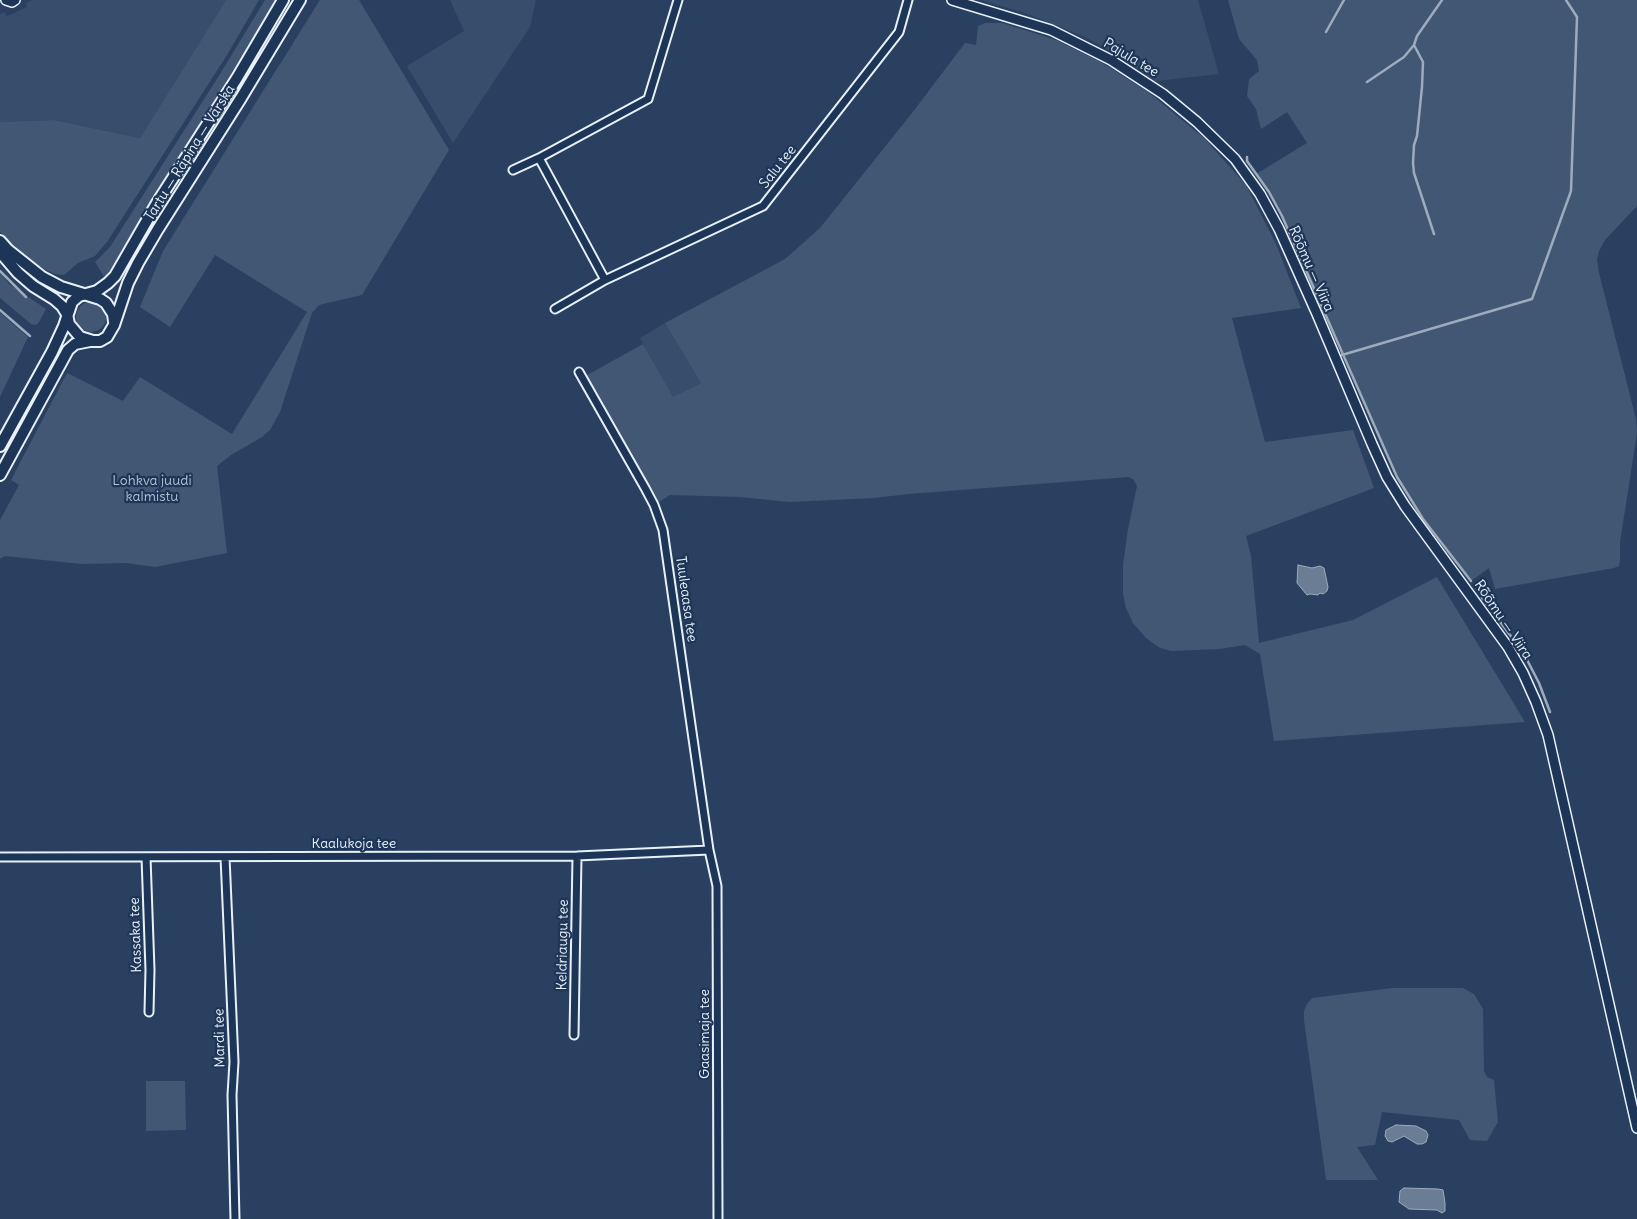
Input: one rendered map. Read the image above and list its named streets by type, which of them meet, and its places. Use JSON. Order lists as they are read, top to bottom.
{
  "streets": {
    "main road": ["Tartu — Räpina — Värska"],
    "street": [
      "Pajula tee",
      "Salu tee",
      "Rõõmu — Viira",
      "Tuuleaasa tee",
      "Kaalukoja tee",
      "Kassaka tee",
      "Keldriaugu tee",
      "Gaasimaja tee",
      "Mardi tee"
    ]
  },
  "crossings": [
    ["Pajula tee", "Rõõmu — Viira"],
    ["Tuuleaasa tee", "Kaalukoja tee"],
    ["Tuuleaasa tee", "Gaasimaja tee"],
    ["Kaalukoja tee", "Kassaka tee"],
    ["Kaalukoja tee", "Keldriaugu tee"],
    ["Kaalukoja tee", "Gaasimaja tee"],
    ["Kaalukoja tee", "Mardi tee"]
  ],
  "parks": ["Lohkva juudi kalmistu"]
}
